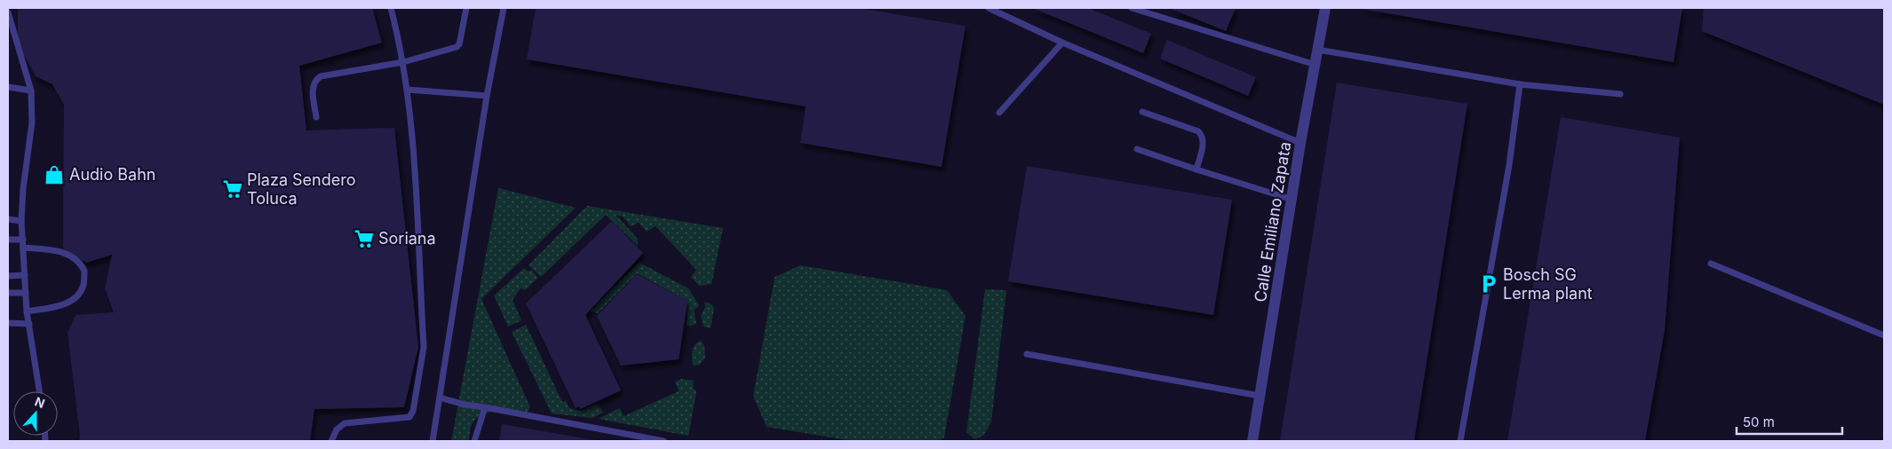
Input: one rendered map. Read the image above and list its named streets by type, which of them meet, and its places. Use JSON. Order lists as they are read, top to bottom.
{
  "streets": {
    "street": ["Calle Emiliano Zapata"]
  },
  "places": {
    "shop": ["Audio Bahn"],
    "supermarket": ["Plaza Sendero Toluca", "Soriana"],
    "parking": ["Bosch SG Lerma plant"]
  },
  "scale_bar": "50 m",
  "north": "top"
}
